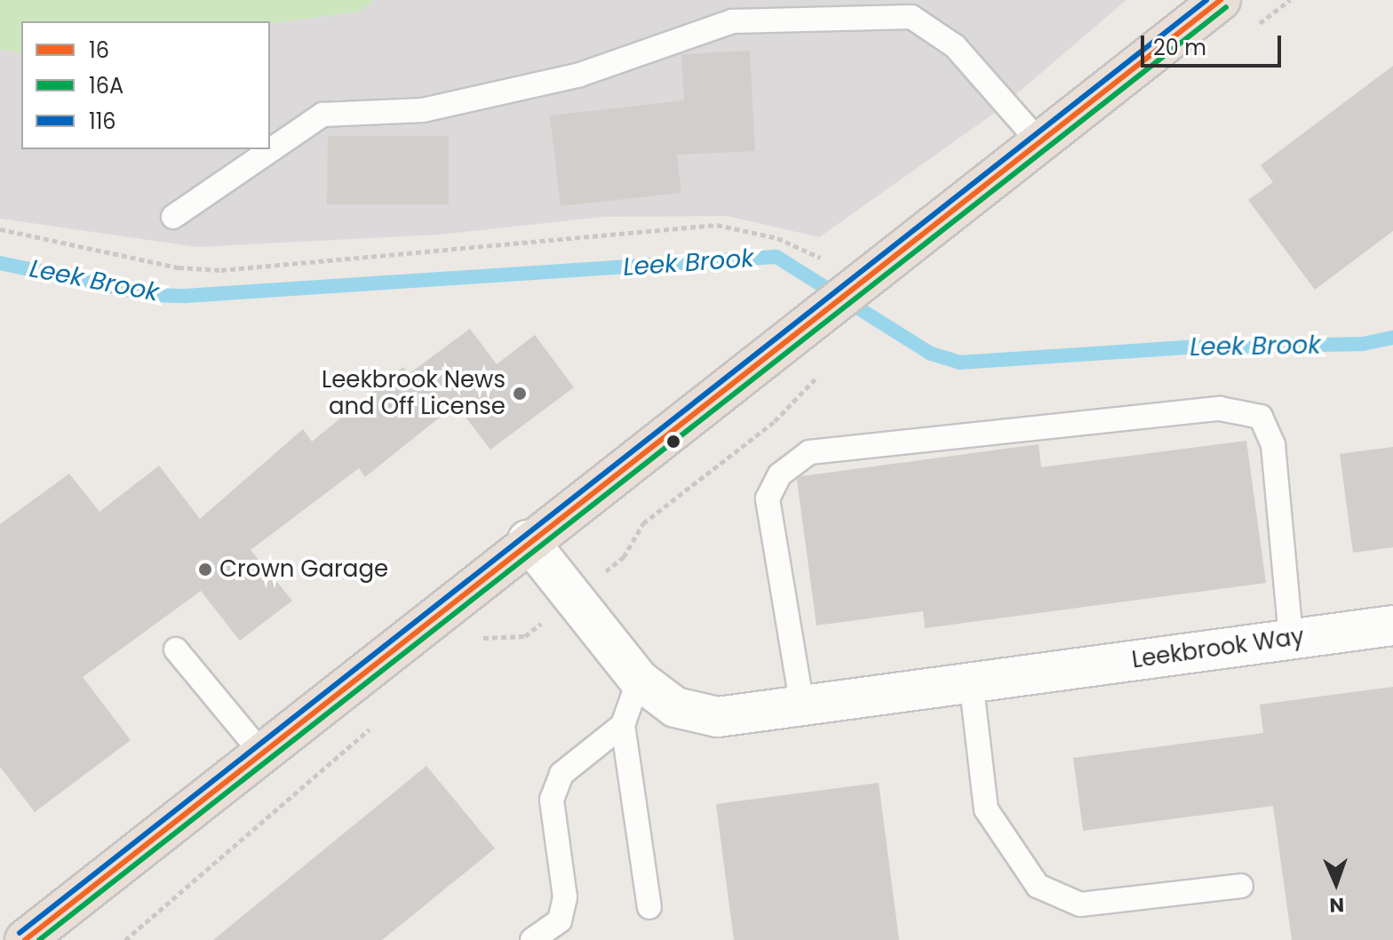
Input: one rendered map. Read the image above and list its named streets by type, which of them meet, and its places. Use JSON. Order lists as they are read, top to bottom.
{
  "streets": {
    "street": ["Leekbrook Way"]
  },
  "water": ["Leek Brook"],
  "places": ["Leekbrook News and Off License", "Crown Garage"],
  "lines": ["transit line 16", "transit line 116", "transit line 16A"],
  "legend": ["16", "16A", "116"],
  "scale_bar": "20 m",
  "north": "bottom"
}
